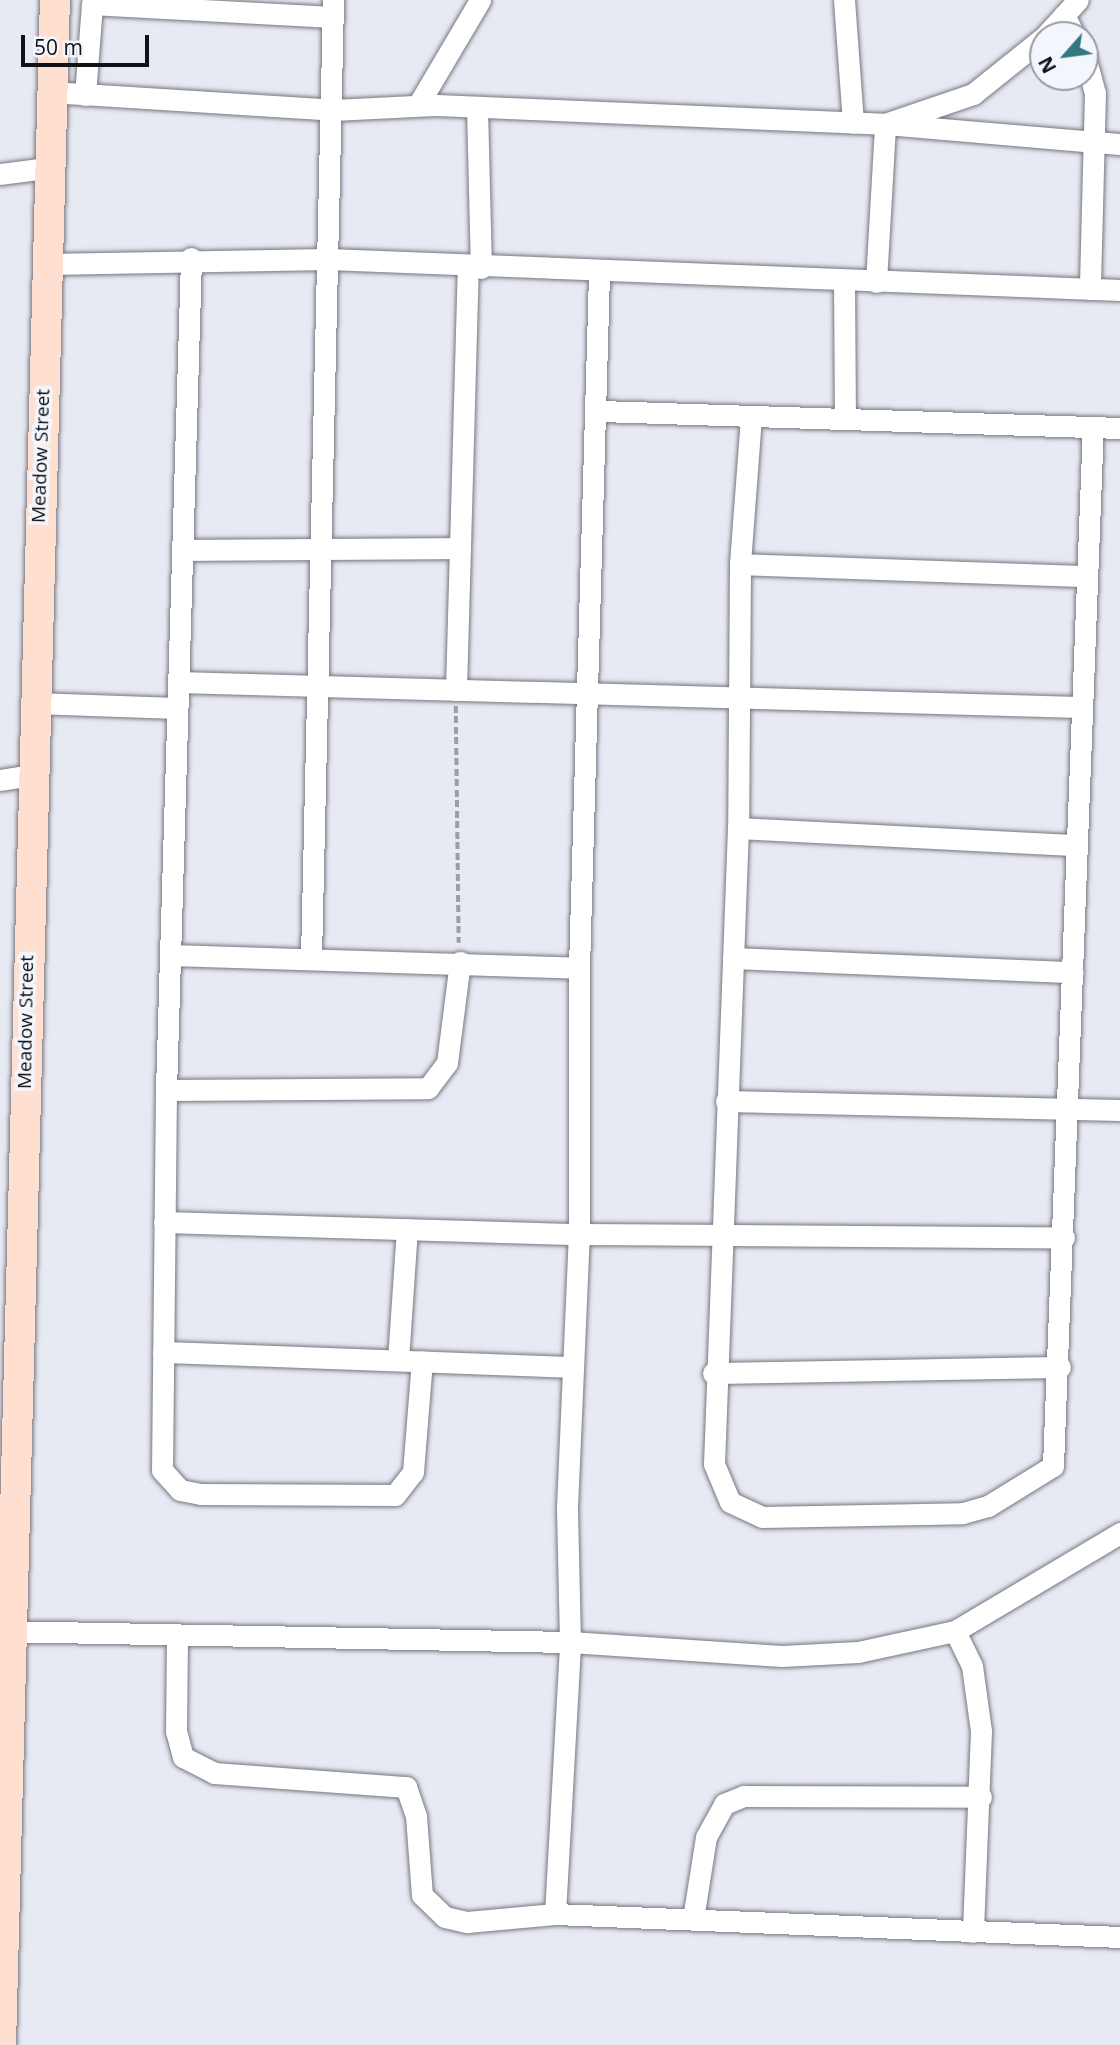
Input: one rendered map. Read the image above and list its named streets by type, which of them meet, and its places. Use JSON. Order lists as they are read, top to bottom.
{
  "streets": {
    "street": ["Meadow Street"]
  },
  "scale_bar": "50 m",
  "north": "bottom left"
}
